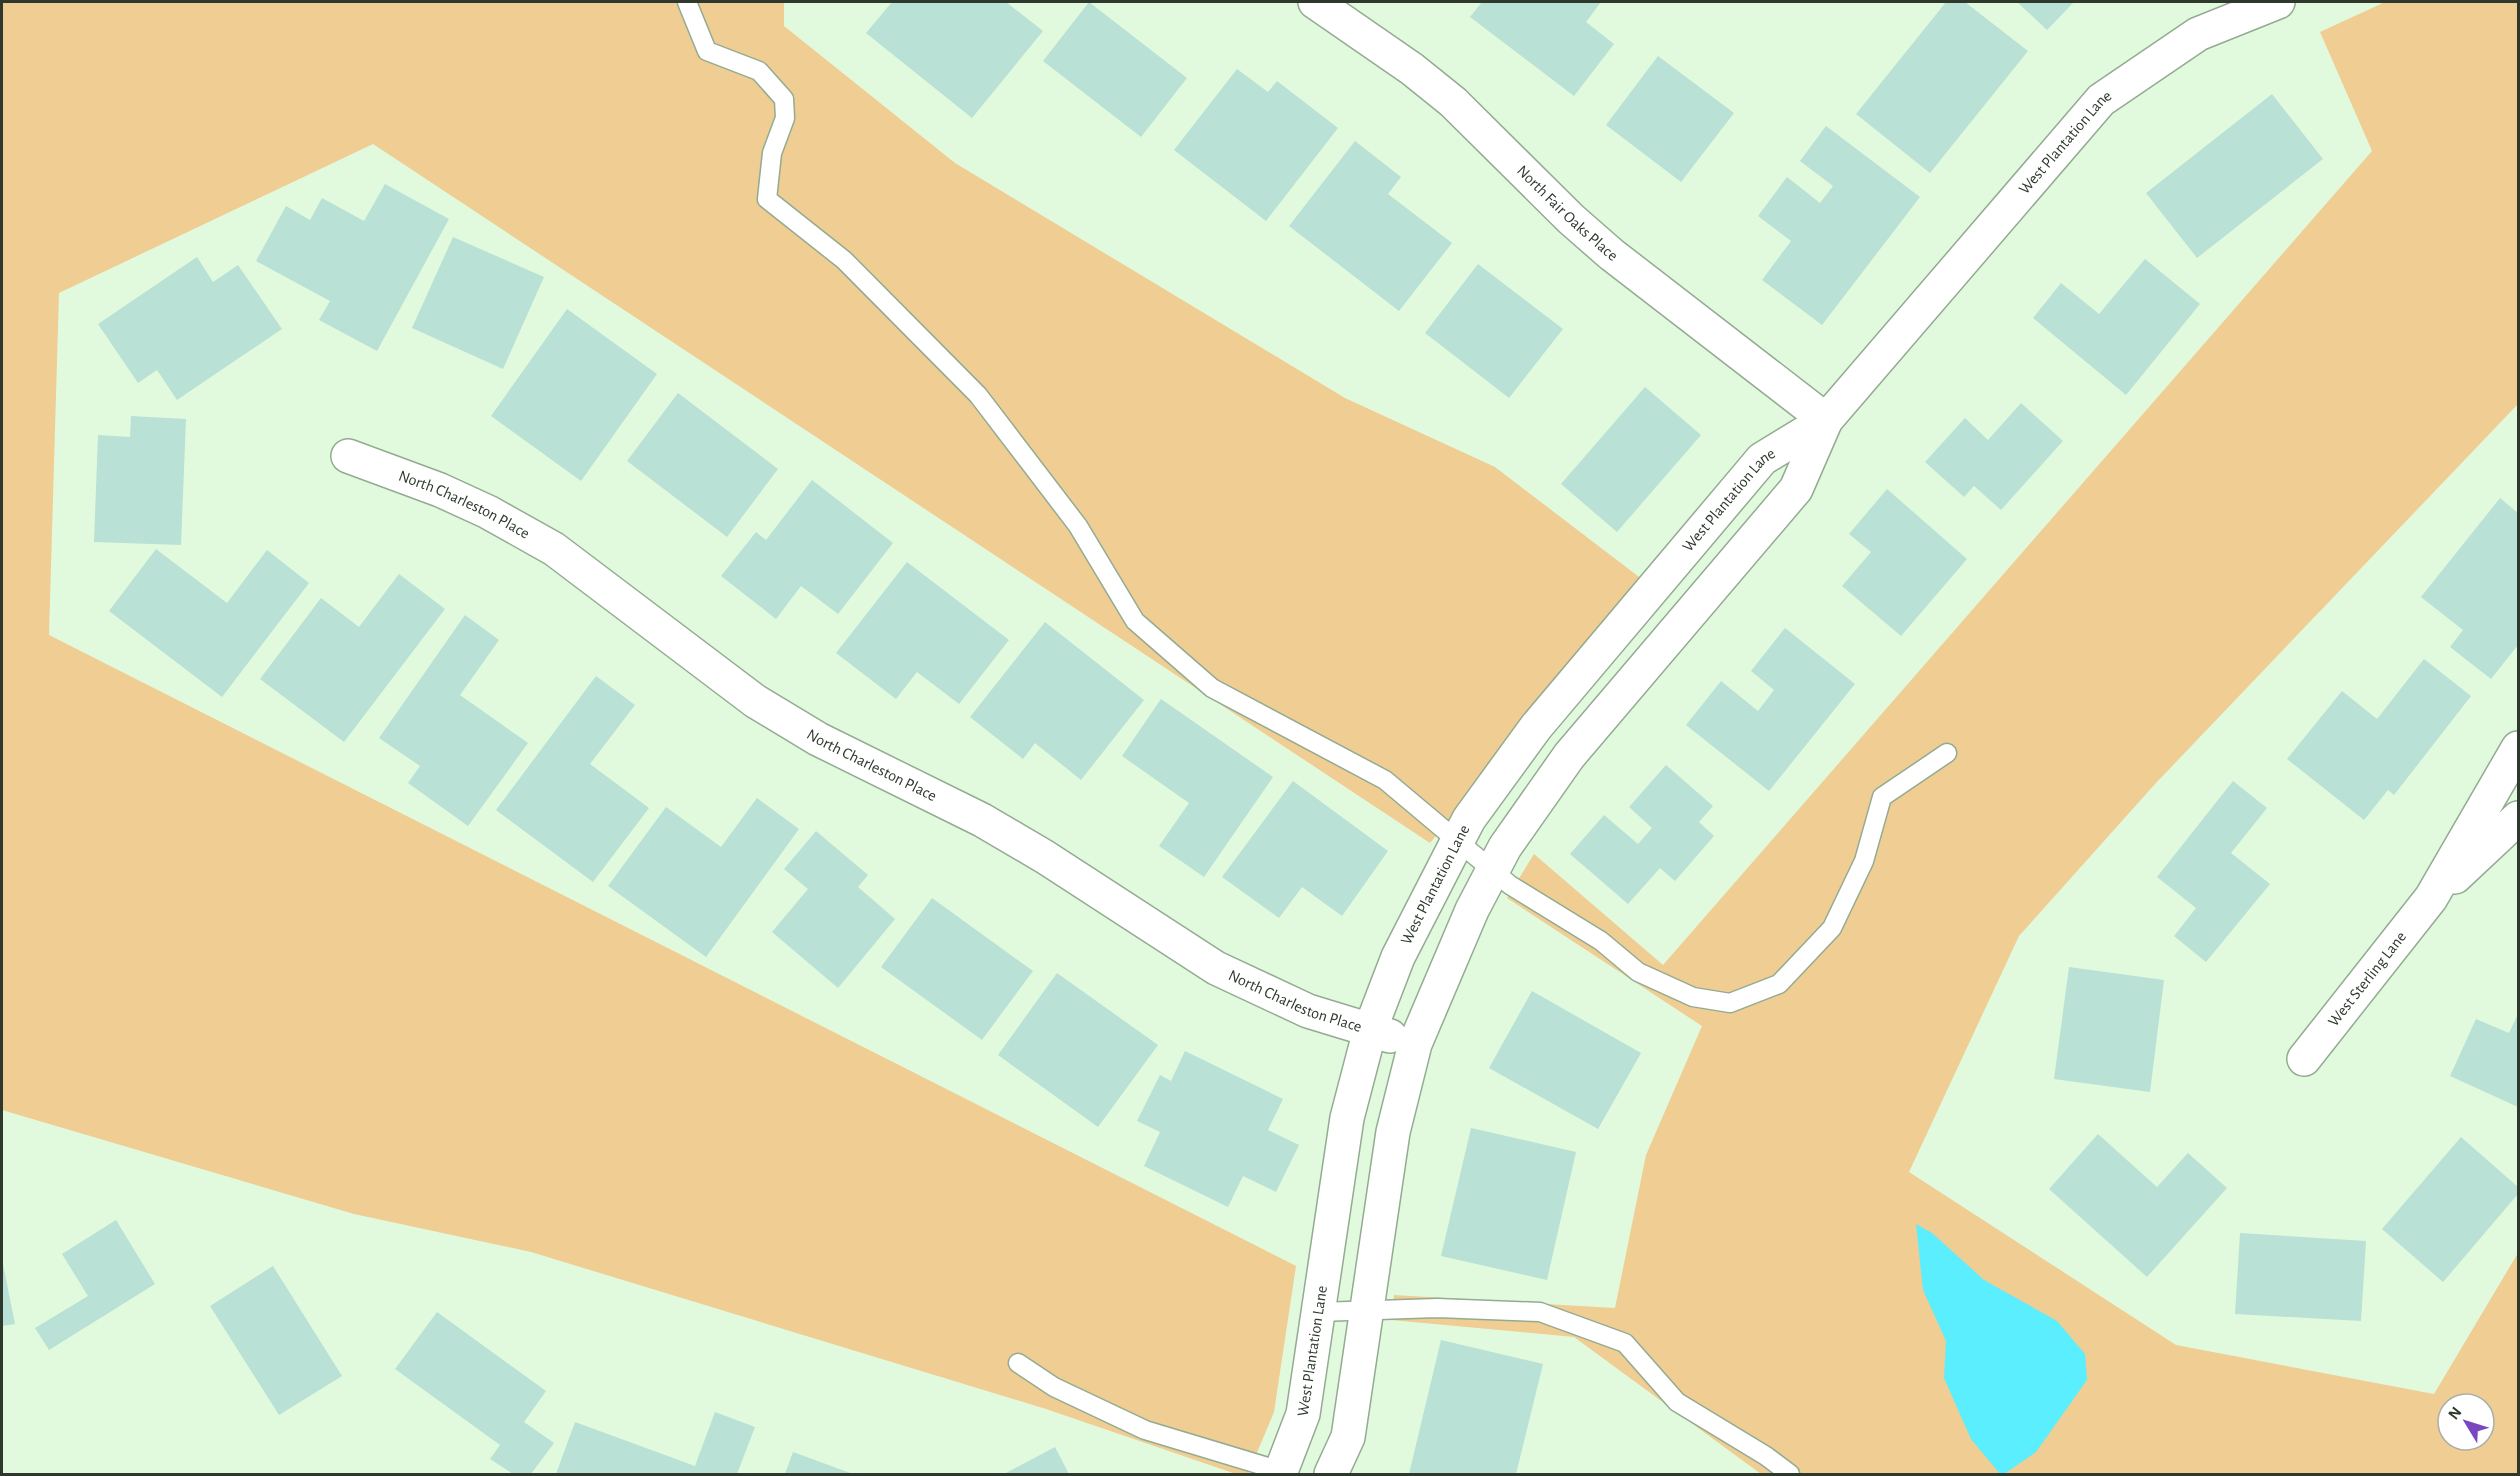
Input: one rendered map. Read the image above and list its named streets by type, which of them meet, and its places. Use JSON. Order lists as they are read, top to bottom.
{
  "streets": {
    "street": [
      "West Plantation Lane",
      "North Fair Oaks Place",
      "North Charleston Place",
      "West Sterling Lane"
    ]
  },
  "crossings": [
    ["West Plantation Lane", "North Fair Oaks Place"],
    ["West Plantation Lane", "North Charleston Place"]
  ],
  "north": "top left"
}
